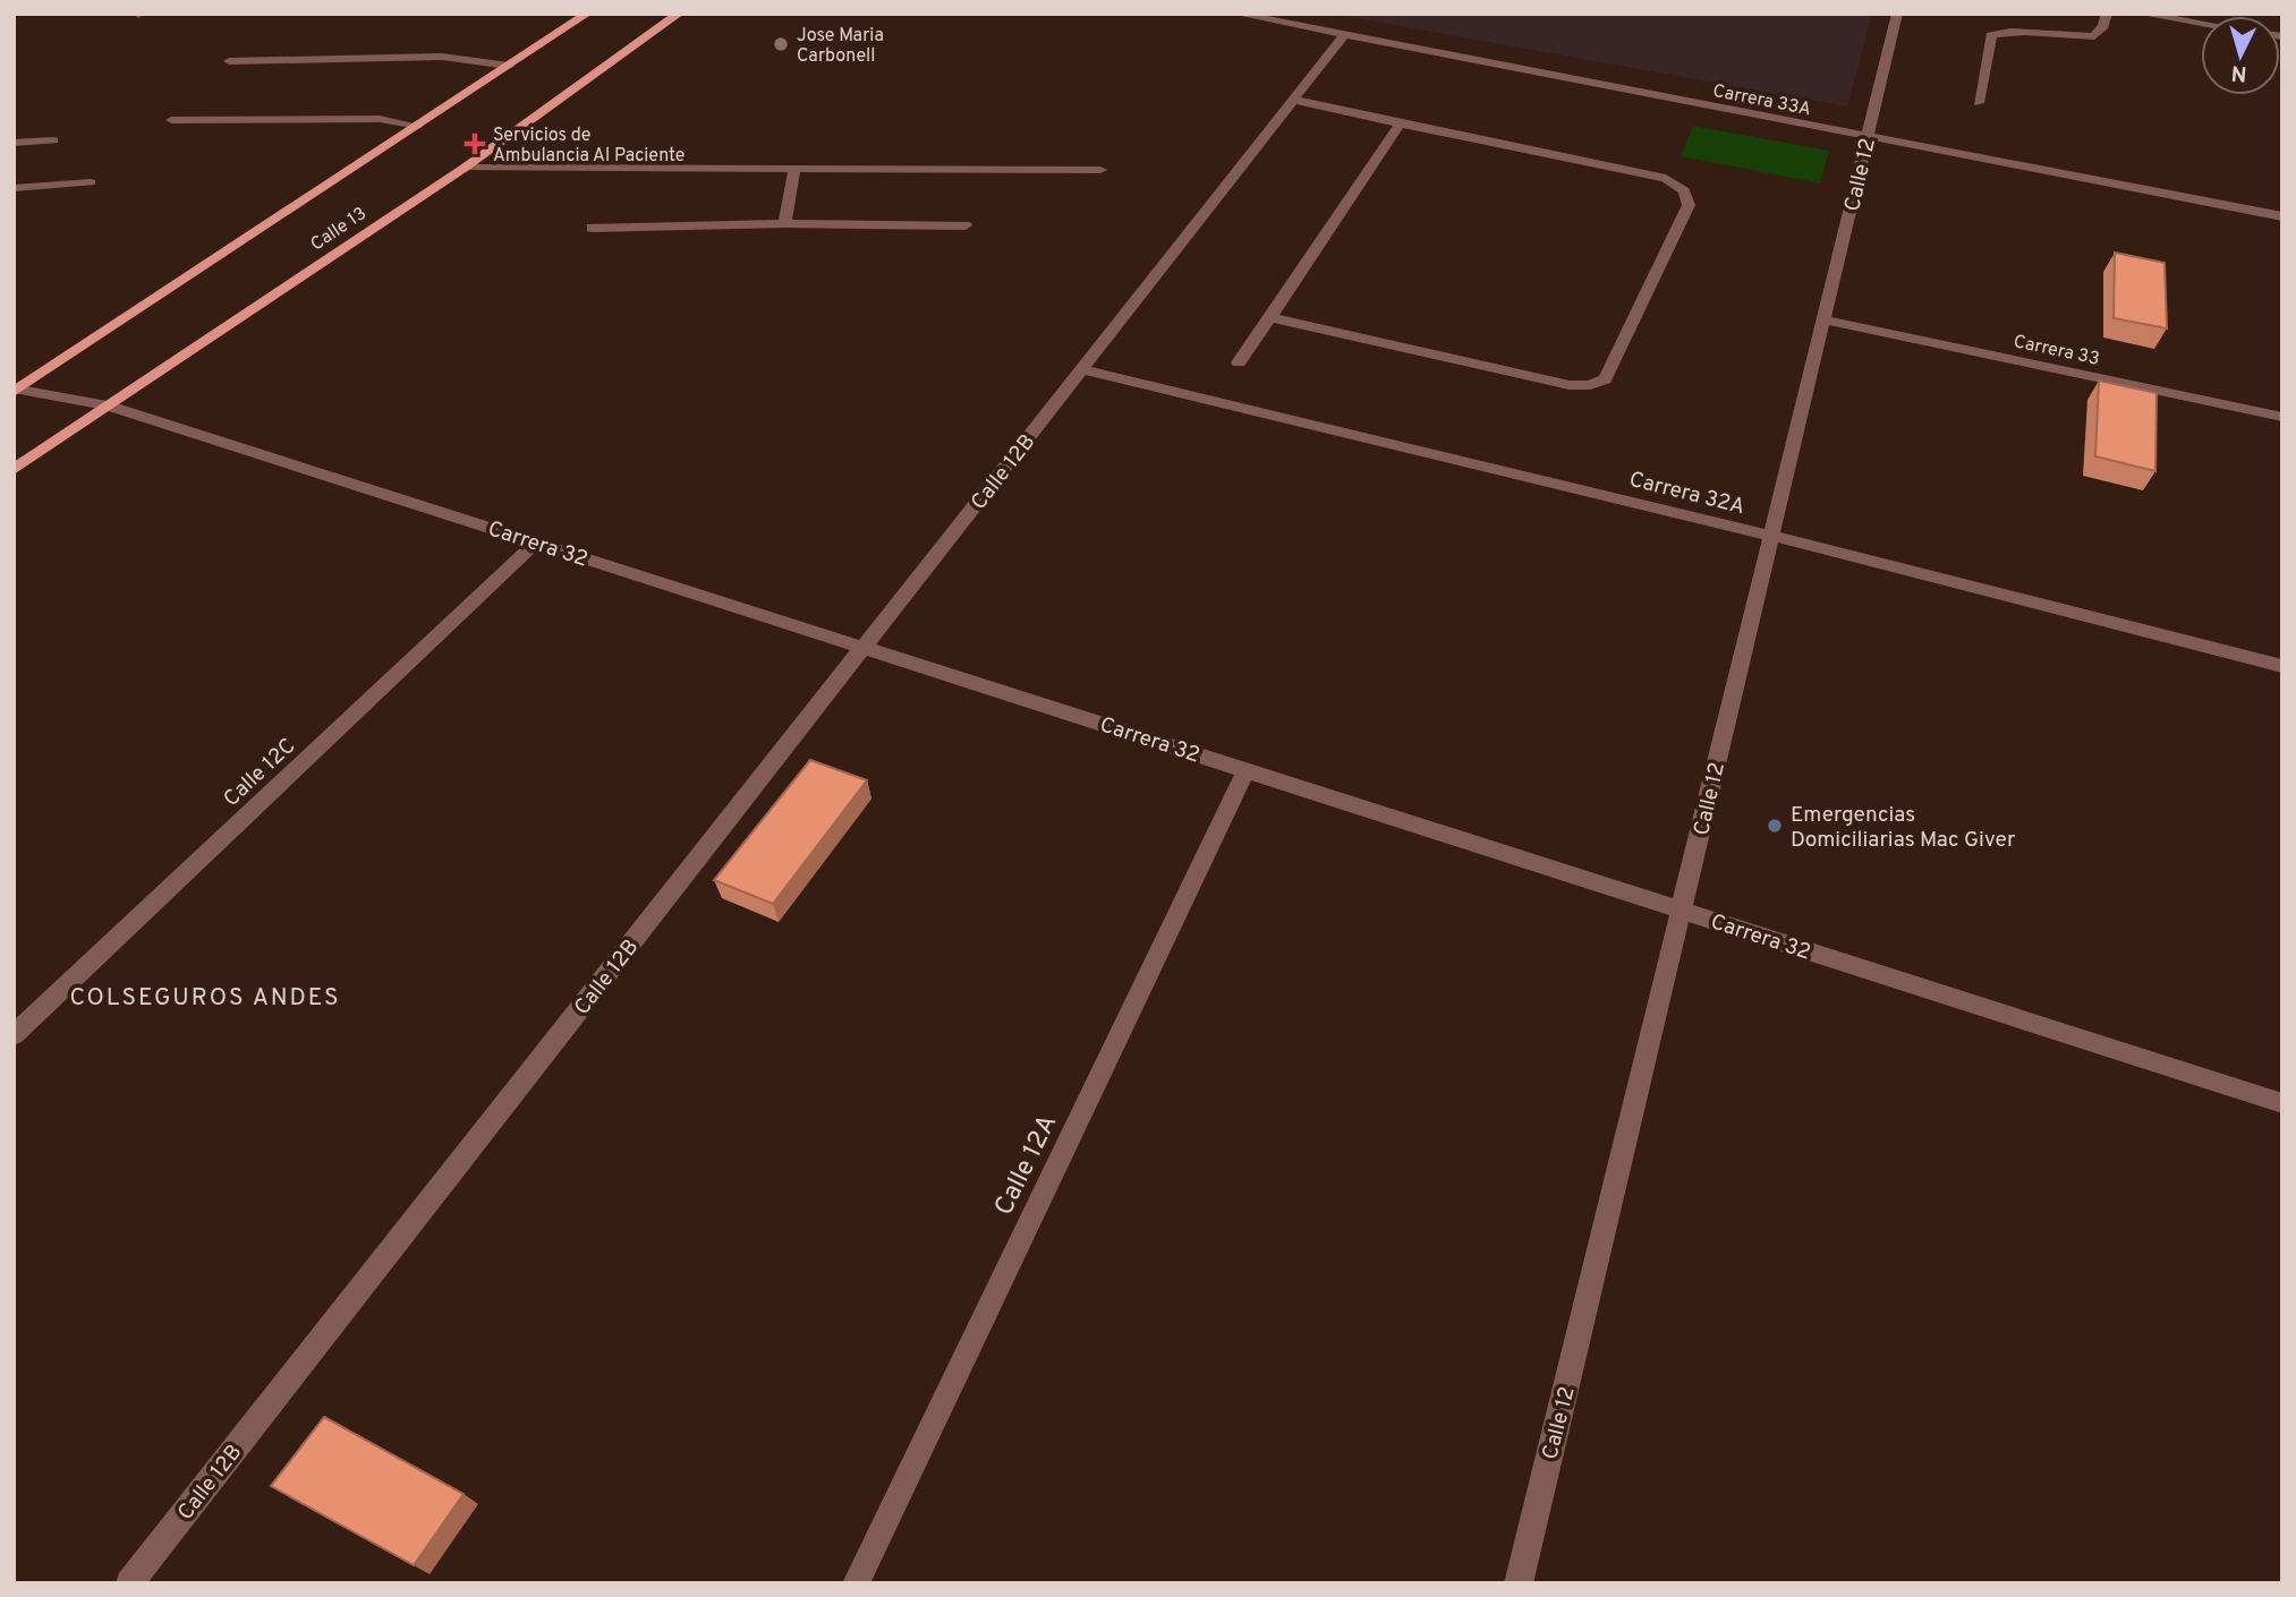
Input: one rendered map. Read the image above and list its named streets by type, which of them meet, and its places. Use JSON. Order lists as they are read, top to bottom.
{
  "streets": {
    "main road": ["Calle 13"],
    "street": [
      "Carrera 33A",
      "Calle 12",
      "Carrera 33",
      "Calle 12B",
      "Carrera 32A",
      "Carrera 32",
      "Calle 12C",
      "Calle 12A"
    ]
  },
  "crossings": [
    ["Carrera 33A", "Calle 12"],
    ["Carrera 33A", "Calle 12B"],
    ["Calle 12", "Carrera 33"],
    ["Calle 12", "Carrera 32A"],
    ["Calle 12", "Carrera 32"],
    ["Calle 13", "Carrera 32"],
    ["Calle 12B", "Carrera 32A"],
    ["Calle 12B", "Carrera 32"],
    ["Carrera 32", "Calle 12C"],
    ["Carrera 32", "Calle 12A"]
  ],
  "districts": ["COLSEGUROS ANDES"],
  "places": {
    "other": ["Jose Maria Carbonell", "Emergencias Domiciliarias Mac Giver"],
    "health": ["Servicios de Ambulancia Al Paciente"]
  },
  "north": "bottom"
}
